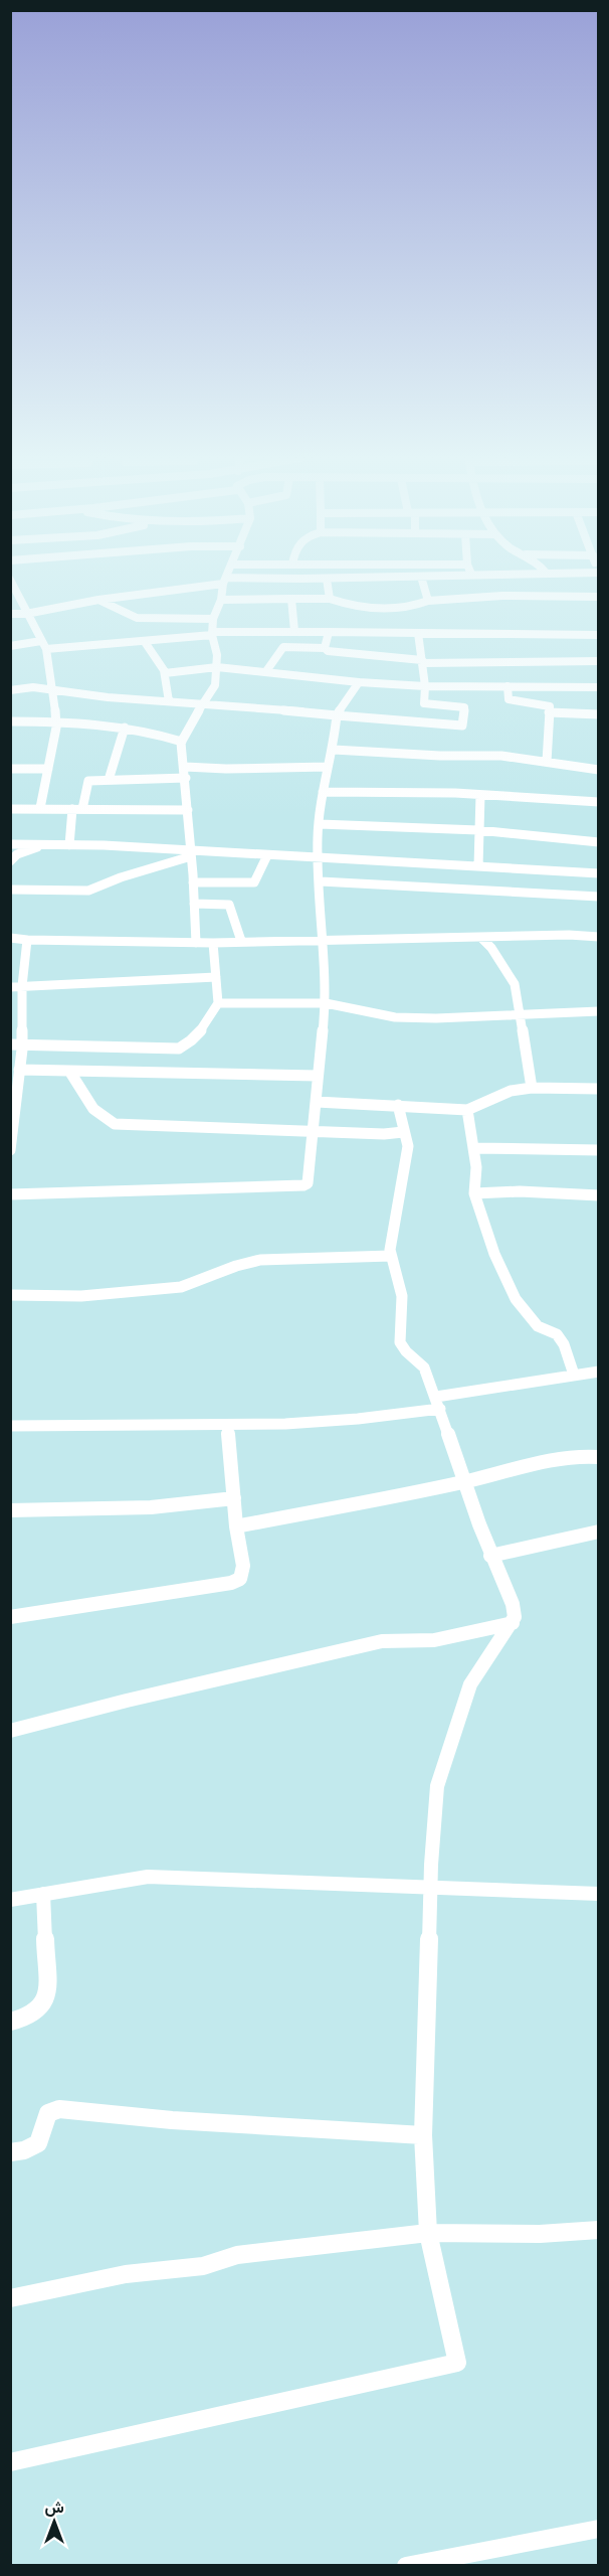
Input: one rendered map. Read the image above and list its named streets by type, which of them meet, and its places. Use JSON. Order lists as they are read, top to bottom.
{
  "north": "top"
}
